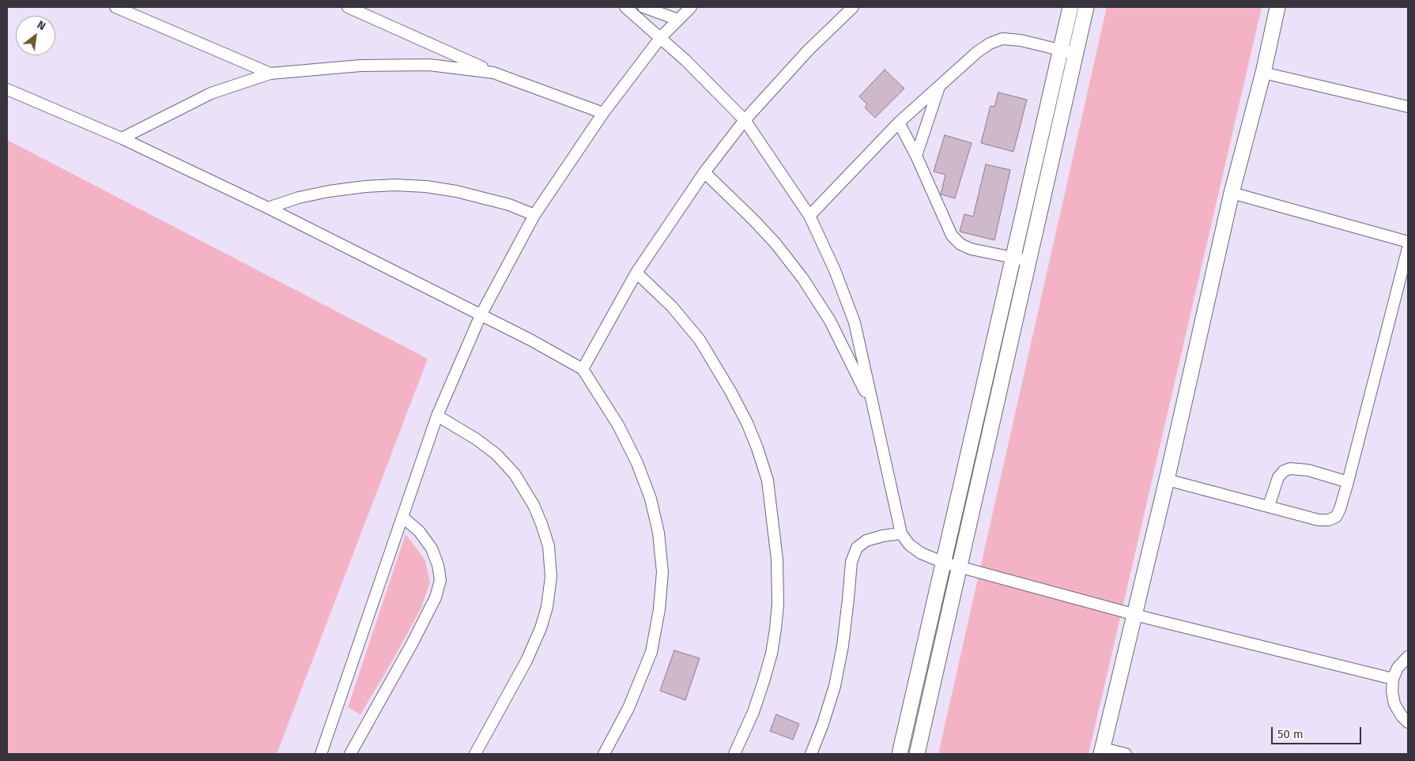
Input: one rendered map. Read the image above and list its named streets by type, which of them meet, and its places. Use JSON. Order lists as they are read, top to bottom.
{
  "scale_bar": "50 m",
  "north": "top right"
}
